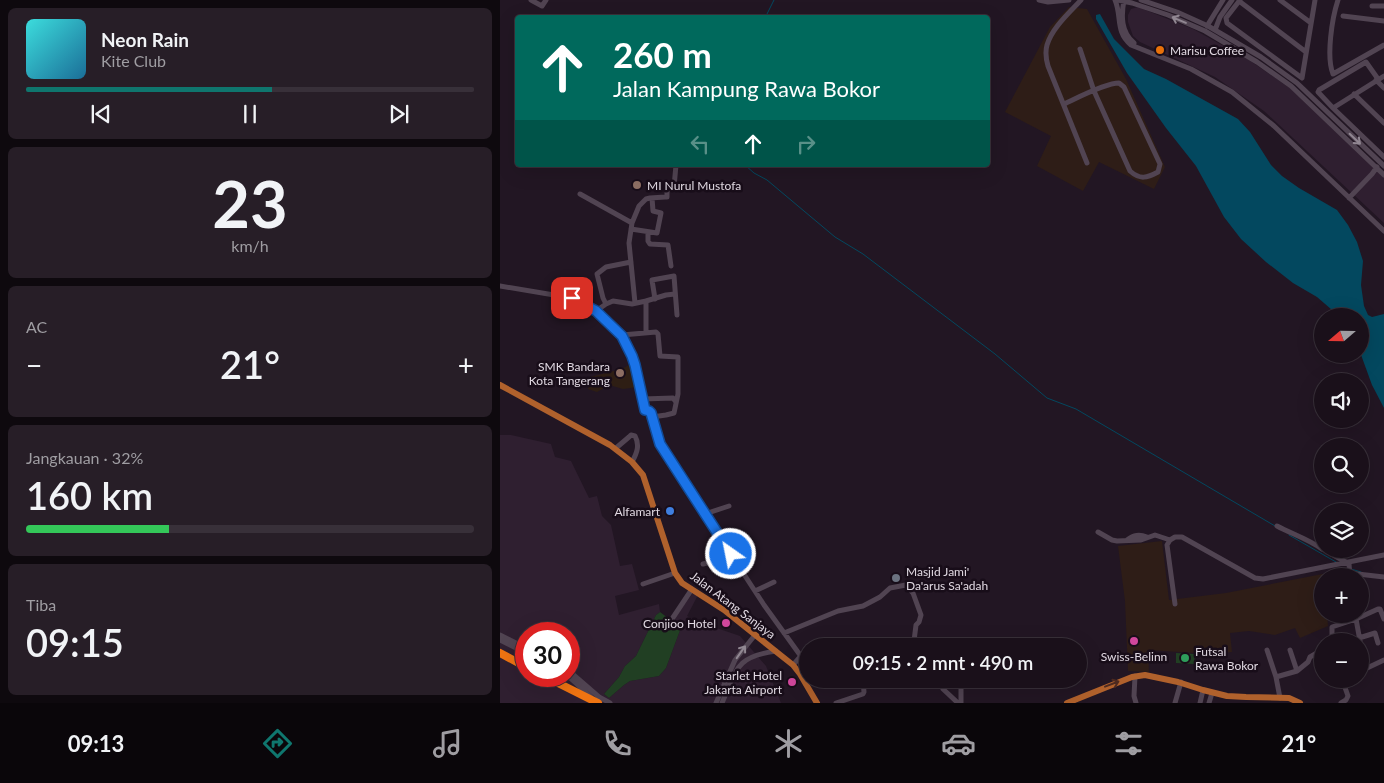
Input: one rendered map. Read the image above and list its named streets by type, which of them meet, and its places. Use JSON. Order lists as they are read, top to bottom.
{
  "streets": {
    "main road": ["Jalan Atang Sanjaya"]
  },
  "places": [
    "Marisu Coffee",
    "MI Nurul Mustofa",
    "SMK Bandara Kota Tangerang",
    "Alfamart",
    "Masjid Jami' Da'arus Sa'adah",
    "Conjioo Hotel",
    "Swiss-Belinn",
    "Futsal Rawa Bokor",
    "Starlet Hotel Jakarta Airport"
  ],
  "north": "left",
  "page": {
    "turn": ["260 m", "Jalan Kampung Rawa Bokor"],
    "song": ["Neon Rain", "Kite Club"],
    "tile": [
      ["23", "km/h"],
      "AC",
      ["Jangkauan · 32%", "160 km"],
      ["Tiba", "09:15"]
    ],
    "map_buttons": ["+", "−"],
    "heat": ["−", "21°", "+"],
    "limit": "30",
    "trip": "09:15 · 2 mnt · 490 m",
    "tabs": ["09:13", "21°"]
  }
}
